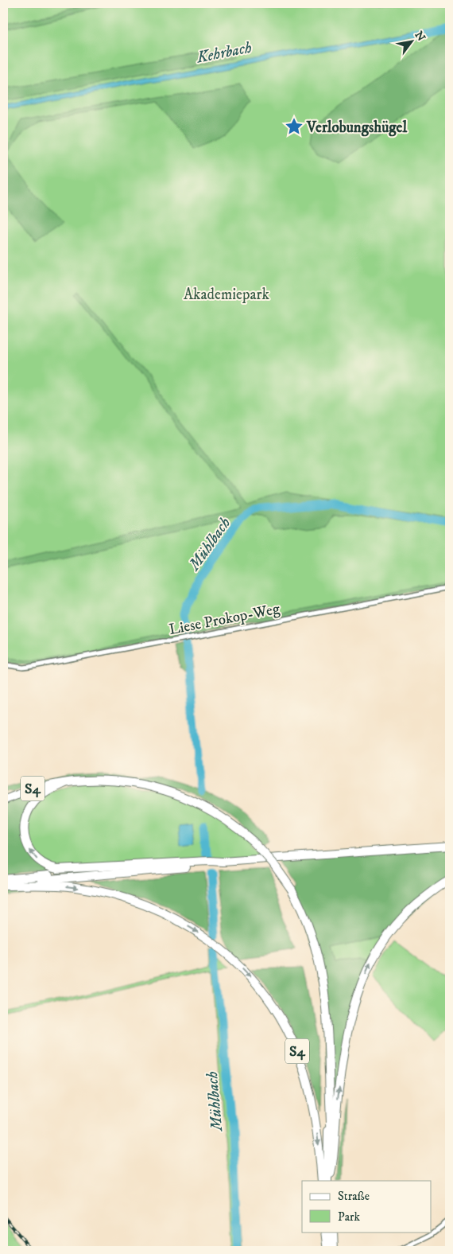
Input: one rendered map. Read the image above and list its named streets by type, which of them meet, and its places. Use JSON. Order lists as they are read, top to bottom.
{
  "streets": {
    "highway": ["S4"],
    "street": ["Liese Prokop-Weg"]
  },
  "water": ["Kehrbach", "Mühlbach"],
  "parks": ["Akademiepark"],
  "places": {
    "place": ["Verlobungshügel"]
  },
  "legend": ["Straße", "Park"],
  "north": "top right"
}
